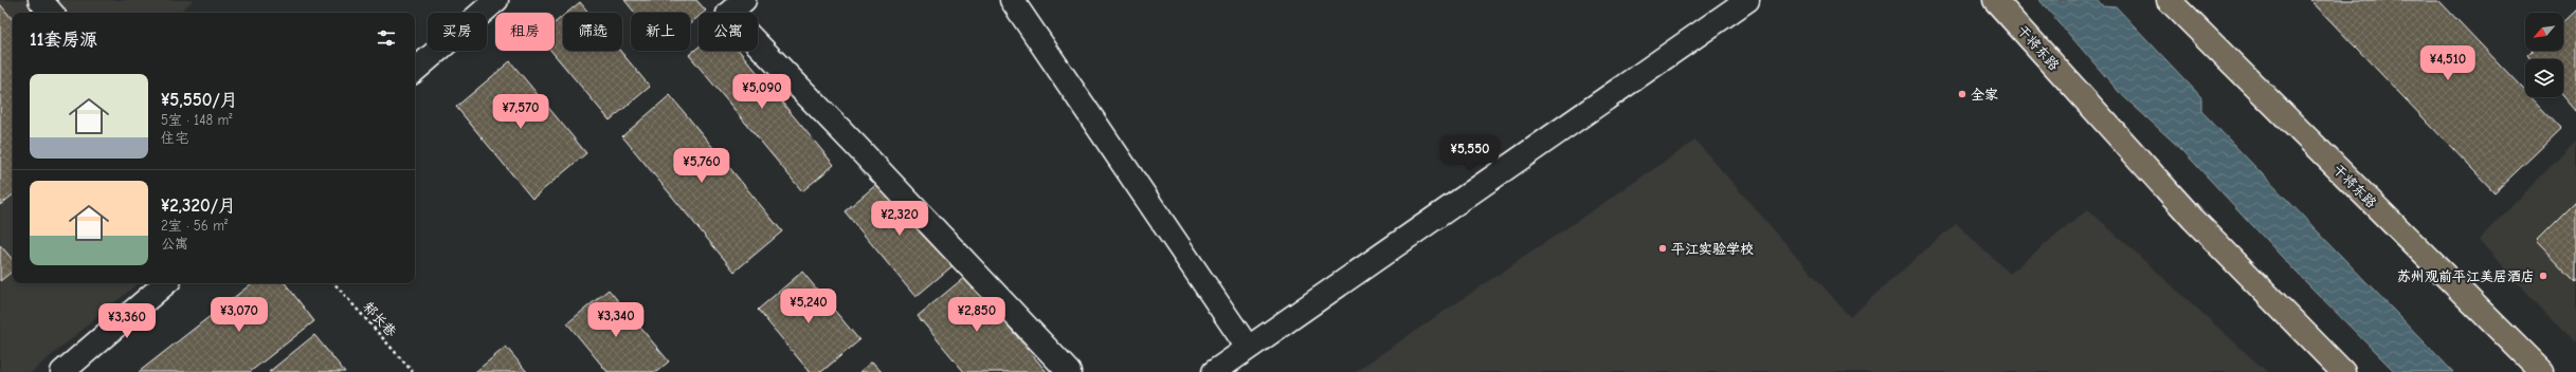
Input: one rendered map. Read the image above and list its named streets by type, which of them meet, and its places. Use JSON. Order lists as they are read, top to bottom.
{
  "streets": {
    "main road": ["干将东路"],
    "path": ["邾长巷"]
  },
  "places": ["全家", "平江实验学校", "苏州观前平江美居酒店"],
  "north": "bottom left",
  "page": {
    "chip": [
      "买房",
      "租房",
      "筛选",
      "新上",
      "公寓"
    ],
    "heading": "11套房源",
    "price": [
      "¥4,510",
      "¥5,090",
      "¥7,570",
      "¥5,550",
      "¥5,760",
      "¥2,320",
      "¥5,240",
      "¥3,070",
      "¥2,850",
      "¥3,340",
      "¥3,360"
    ],
    "list": [
      {
        "name": "¥5,550/月",
        "note": "5室 · 148 m² · 住宅"
      },
      {
        "name": "¥2,320/月",
        "note": "2室 · 56 m² · 公寓"
      }
    ]
  }
}
